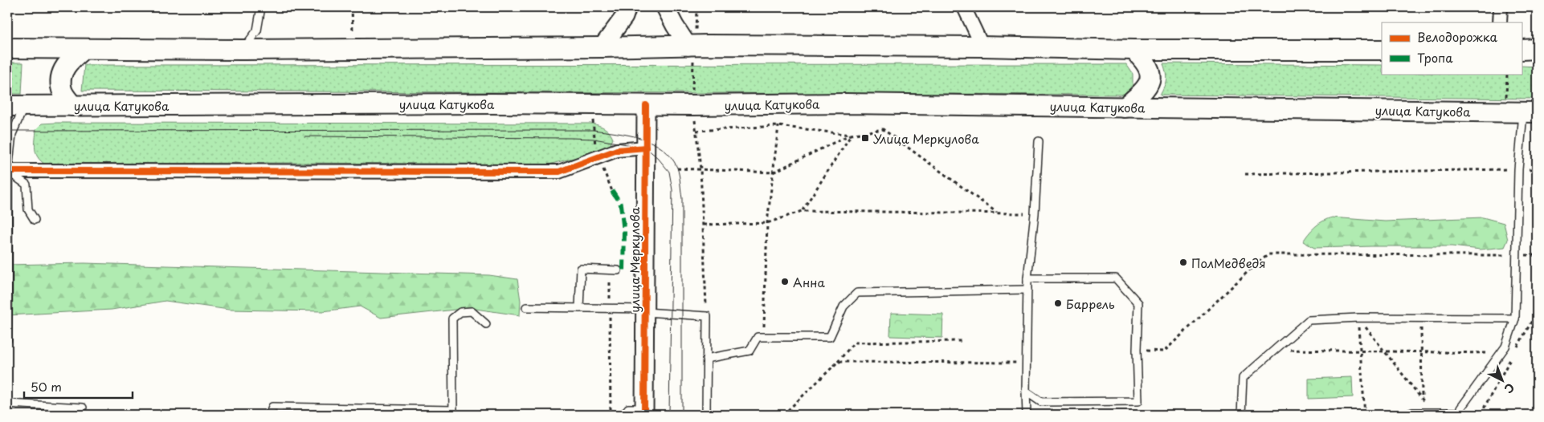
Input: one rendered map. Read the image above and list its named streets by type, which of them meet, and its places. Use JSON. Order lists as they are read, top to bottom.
{
  "streets": {
    "main road": ["улица Катукова"],
    "street": ["улица Меркулова"]
  },
  "crossings": [
    ["улица Катукова", "улица Меркулова"]
  ],
  "places": {
    "transit": ["Улица Меркулова"],
    "other": ["ПолМедведя", "Анна", "Баррель"]
  },
  "legend": ["Велодорожка", "Тропа"],
  "scale_bar": "50 m",
  "north": "bottom right"
}
